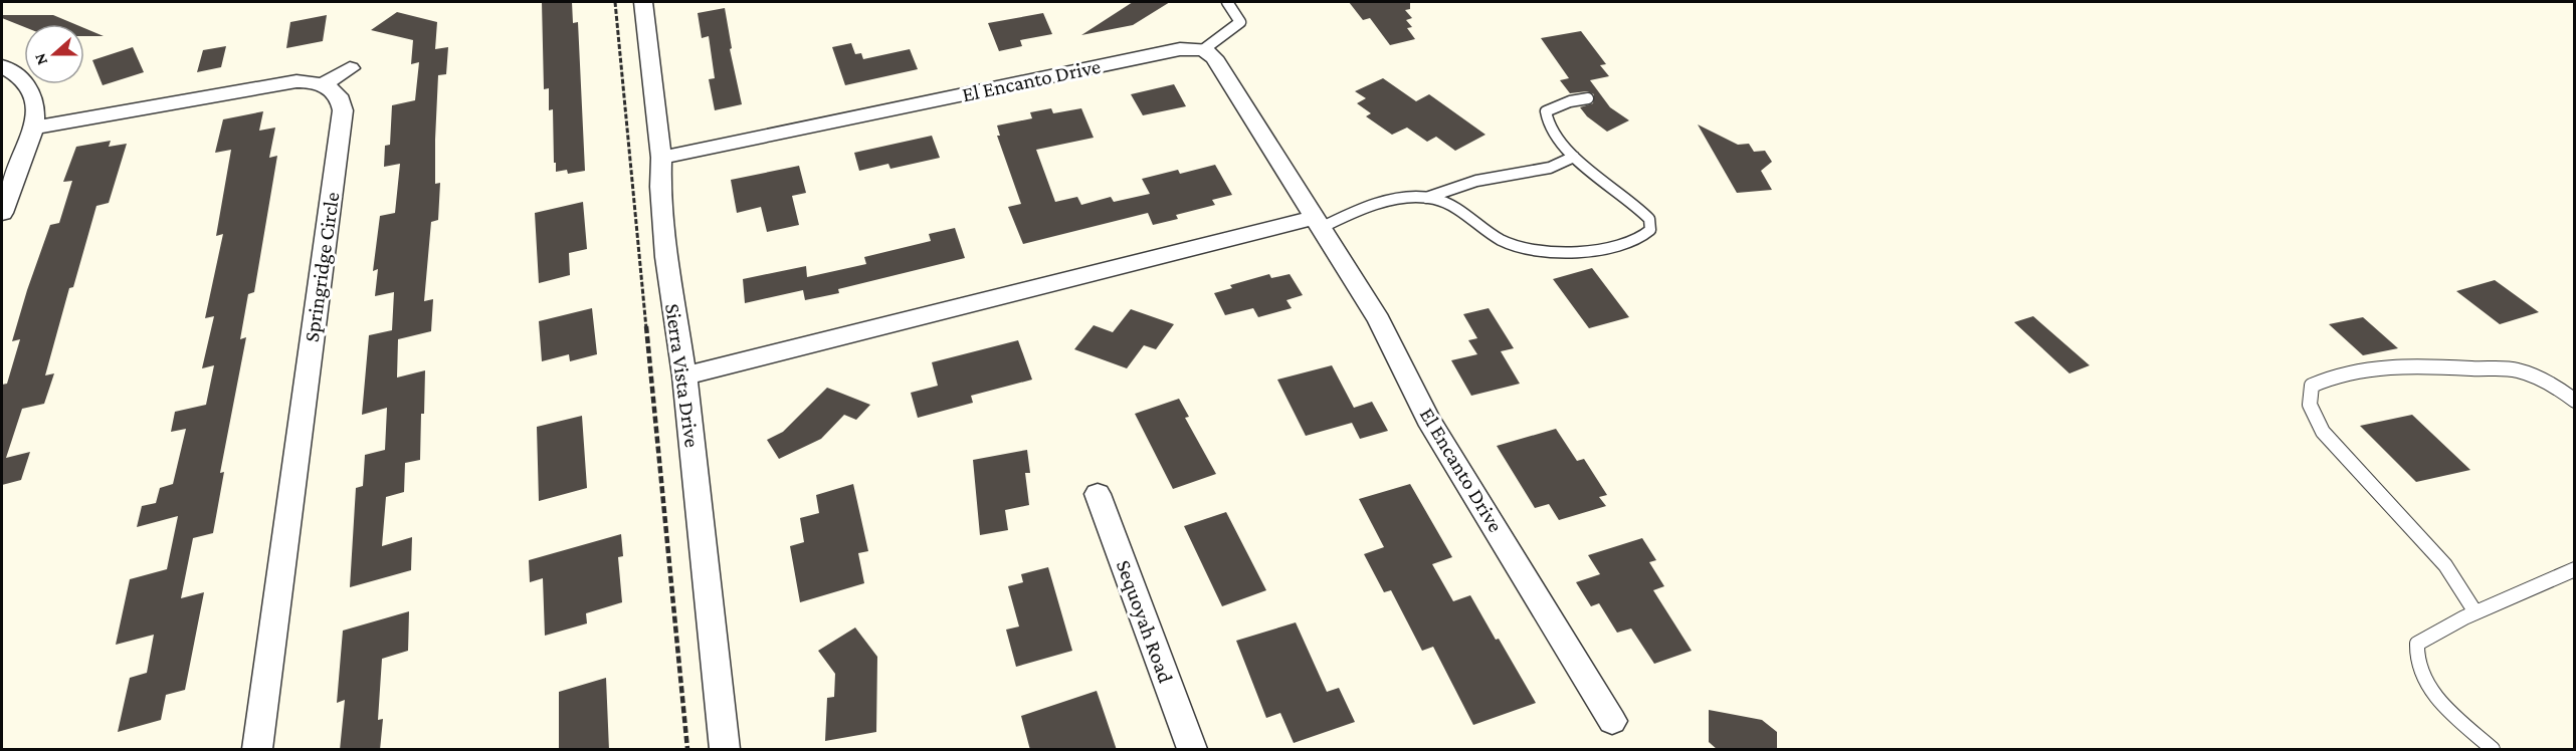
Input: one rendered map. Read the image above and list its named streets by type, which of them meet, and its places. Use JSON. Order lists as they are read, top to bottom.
{
  "streets": {
    "street": [
      "El Encanto Drive",
      "Springridge Circle",
      "Sierra Vista Drive",
      "Sequoyah Road"
    ]
  },
  "crossings": [
    ["El Encanto Drive", "Sierra Vista Drive"]
  ],
  "north": "left"
}
